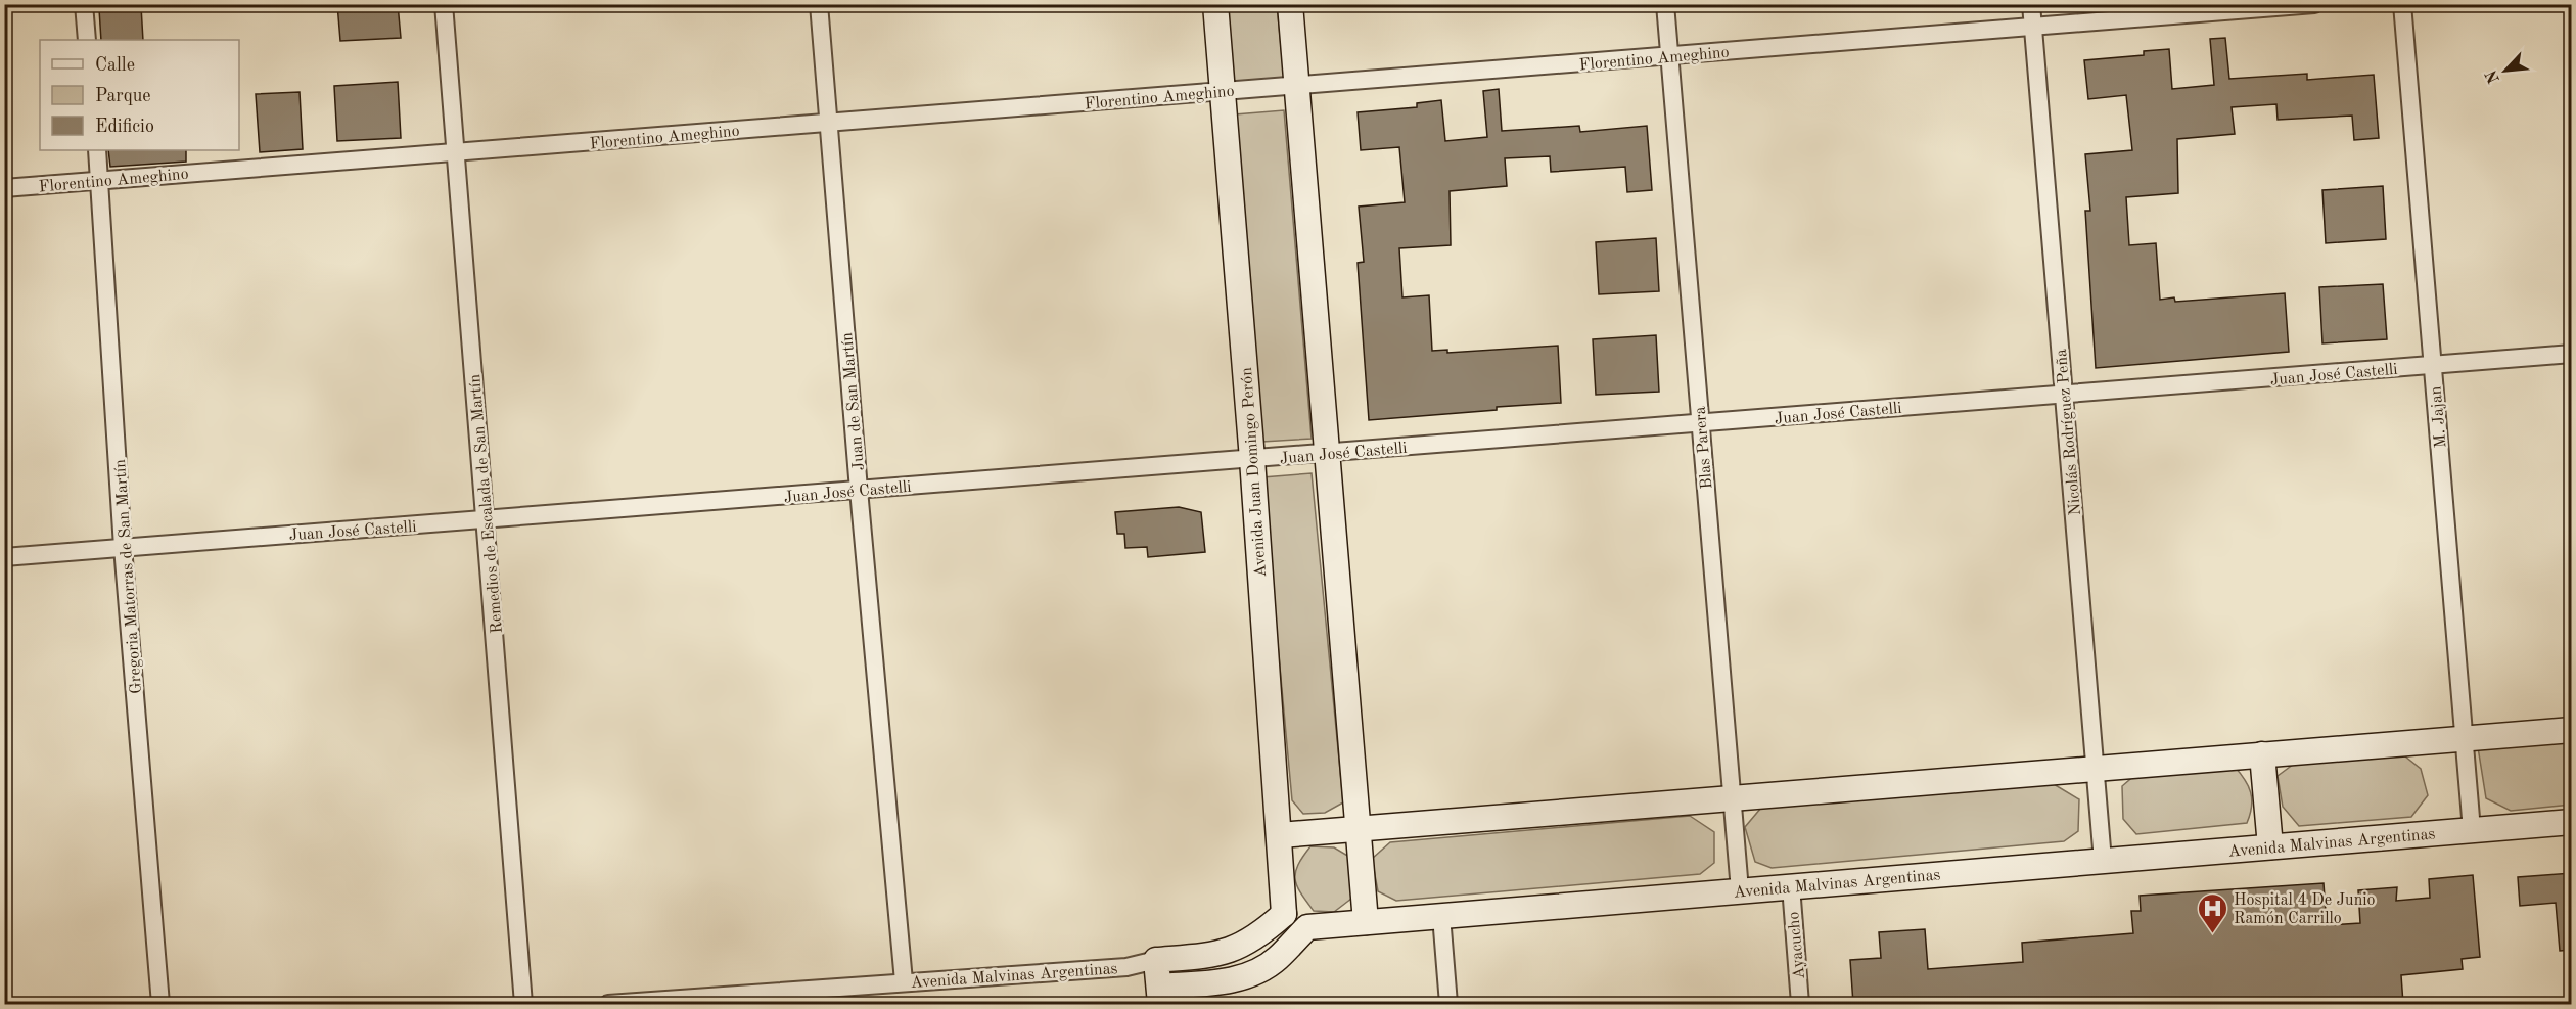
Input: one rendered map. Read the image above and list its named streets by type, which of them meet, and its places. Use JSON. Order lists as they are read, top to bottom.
{
  "streets": {
    "main road": ["Avenida Juan Domingo Perón", "Avenida Malvinas Argentinas"],
    "street": [
      "Florentino Ameghino",
      "Juan José Castelli",
      "Juan de San Martín",
      "M. Jajan",
      "Nicolás Rodríguez Peña",
      "Blas Parera",
      "Remedios de Escalada de San Martín",
      "Gregoria Matorras de San Martín",
      "Ayacucho"
    ]
  },
  "crossings": [
    ["Florentino Ameghino", "Juan de San Martín"],
    ["Florentino Ameghino", "Nicolás Rodríguez Peña"],
    ["Florentino Ameghino", "Blas Parera"],
    ["Florentino Ameghino", "Avenida Juan Domingo Perón"],
    ["Florentino Ameghino", "Remedios de Escalada de San Martín"],
    ["Florentino Ameghino", "Gregoria Matorras de San Martín"],
    ["Juan José Castelli", "Juan de San Martín"],
    ["Juan José Castelli", "M. Jajan"],
    ["Juan José Castelli", "Nicolás Rodríguez Peña"],
    ["Juan José Castelli", "Blas Parera"],
    ["Juan José Castelli", "Avenida Juan Domingo Perón"],
    ["Juan José Castelli", "Remedios de Escalada de San Martín"],
    ["Juan José Castelli", "Gregoria Matorras de San Martín"],
    ["Juan de San Martín", "Avenida Malvinas Argentinas"],
    ["M. Jajan", "Avenida Malvinas Argentinas"],
    ["Nicolás Rodríguez Peña", "Avenida Malvinas Argentinas"],
    ["Blas Parera", "Avenida Malvinas Argentinas"],
    ["Avenida Juan Domingo Perón", "Avenida Malvinas Argentinas"],
    ["Avenida Malvinas Argentinas", "Ayacucho"]
  ],
  "places": {
    "hospital": ["Hospital 4 De Junio Ramón Carrillo"]
  },
  "legend": ["Calle", "Parque", "Edificio"],
  "north": "bottom left"
}
